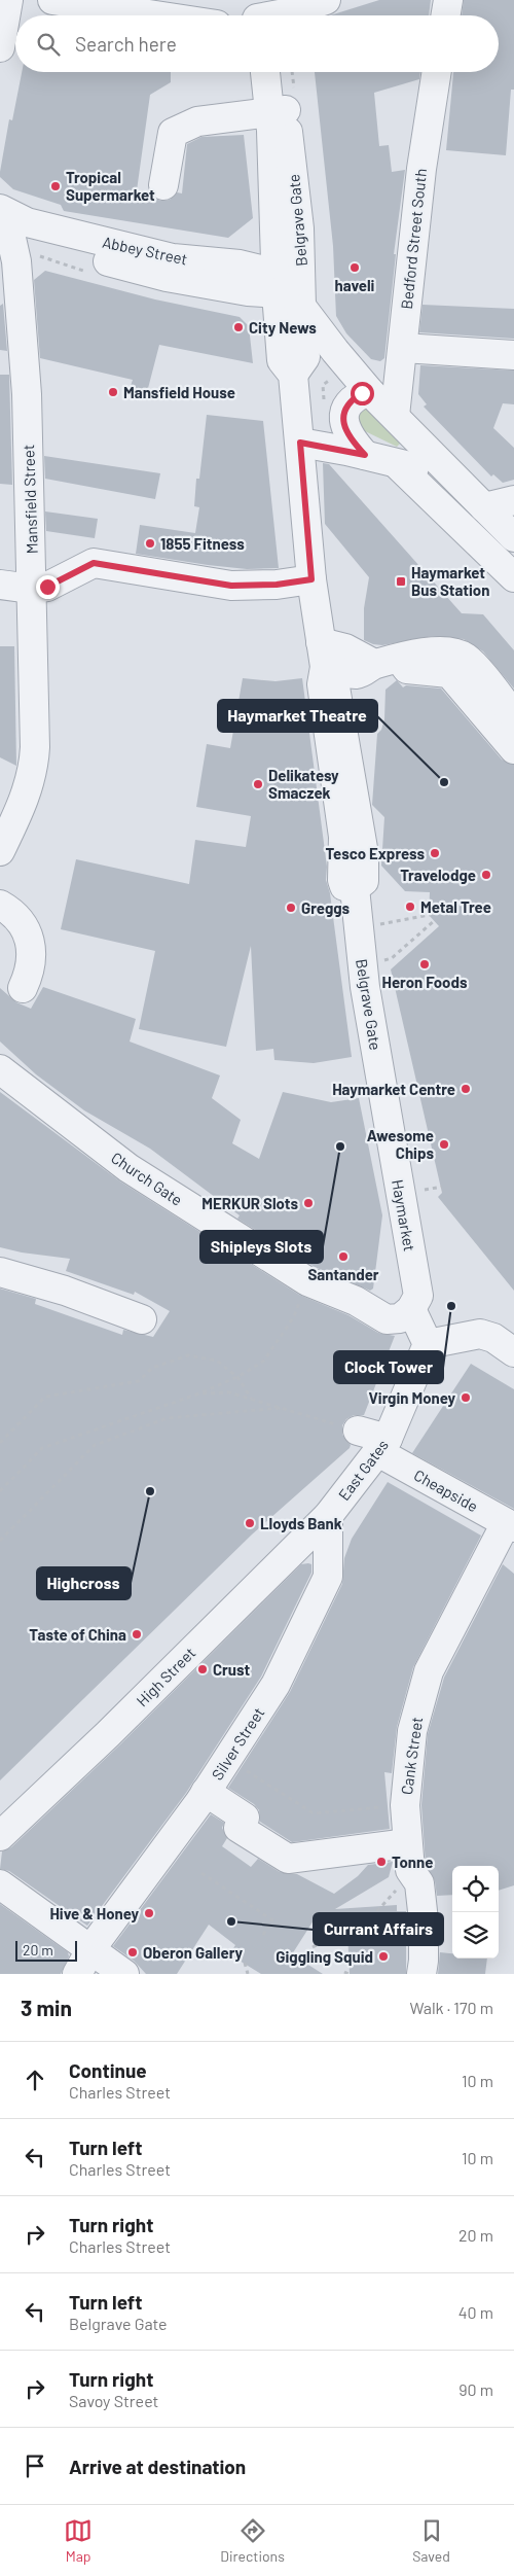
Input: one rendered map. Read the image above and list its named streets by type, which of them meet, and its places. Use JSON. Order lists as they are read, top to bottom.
{
  "streets": {
    "street": [
      "Belgrave Gate",
      "Bedford Street South",
      "Abbey Street",
      "Mansfield Street",
      "Church Gate",
      "Haymarket",
      "East Gates",
      "Cheapside",
      "High Street",
      "Silver Street",
      "Cank Street"
    ]
  },
  "crossings": [
    ["Belgrave Gate", "Abbey Street"],
    ["Belgrave Gate", "Haymarket"],
    ["Abbey Street", "Mansfield Street"],
    ["Church Gate", "Haymarket"],
    ["East Gates", "Cheapside"],
    ["East Gates", "High Street"],
    ["East Gates", "Silver Street"],
    ["Cheapside", "Cank Street"],
    ["High Street", "Silver Street"]
  ],
  "places": {
    "other": [
      "Tropical Supermarket",
      "haveli",
      "City News",
      "Mansfield House",
      "1855 Fitness",
      "Haymarket Theatre",
      "Delikatesy Smaczek",
      "Tesco Express",
      "Travelodge",
      "Metal Tree",
      "Greggs",
      "Heron Foods",
      "Haymarket Centre",
      "Awesome Chips",
      "Shipleys Slots",
      "MERKUR Slots",
      "Santander",
      "Clock Tower",
      "Virgin Money",
      "Highcross",
      "Lloyds Bank",
      "Taste of China",
      "Crust",
      "Tonne",
      "Hive & Honey",
      "Currant Affairs",
      "Oberon Gallery",
      "Giggling Squid"
    ],
    "transit": ["Haymarket Bus Station"]
  },
  "scale_bar": "20 m",
  "page": {
    "search": "Search here",
    "scale": "20 m",
    "heading": ["3 min", "Walk · 170 m"],
    "list": [
      ["Continue", "Charles Street", "10 m"],
      ["Turn left", "Charles Street", "10 m"],
      ["Turn right", "Charles Street", "20 m"],
      ["Turn left", "Belgrave Gate", "40 m"],
      ["Turn right", "Savoy Street", "90 m"],
      "Arrive at destination"
    ],
    "nav": ["Map", "Directions", "Saved"]
  }
}
